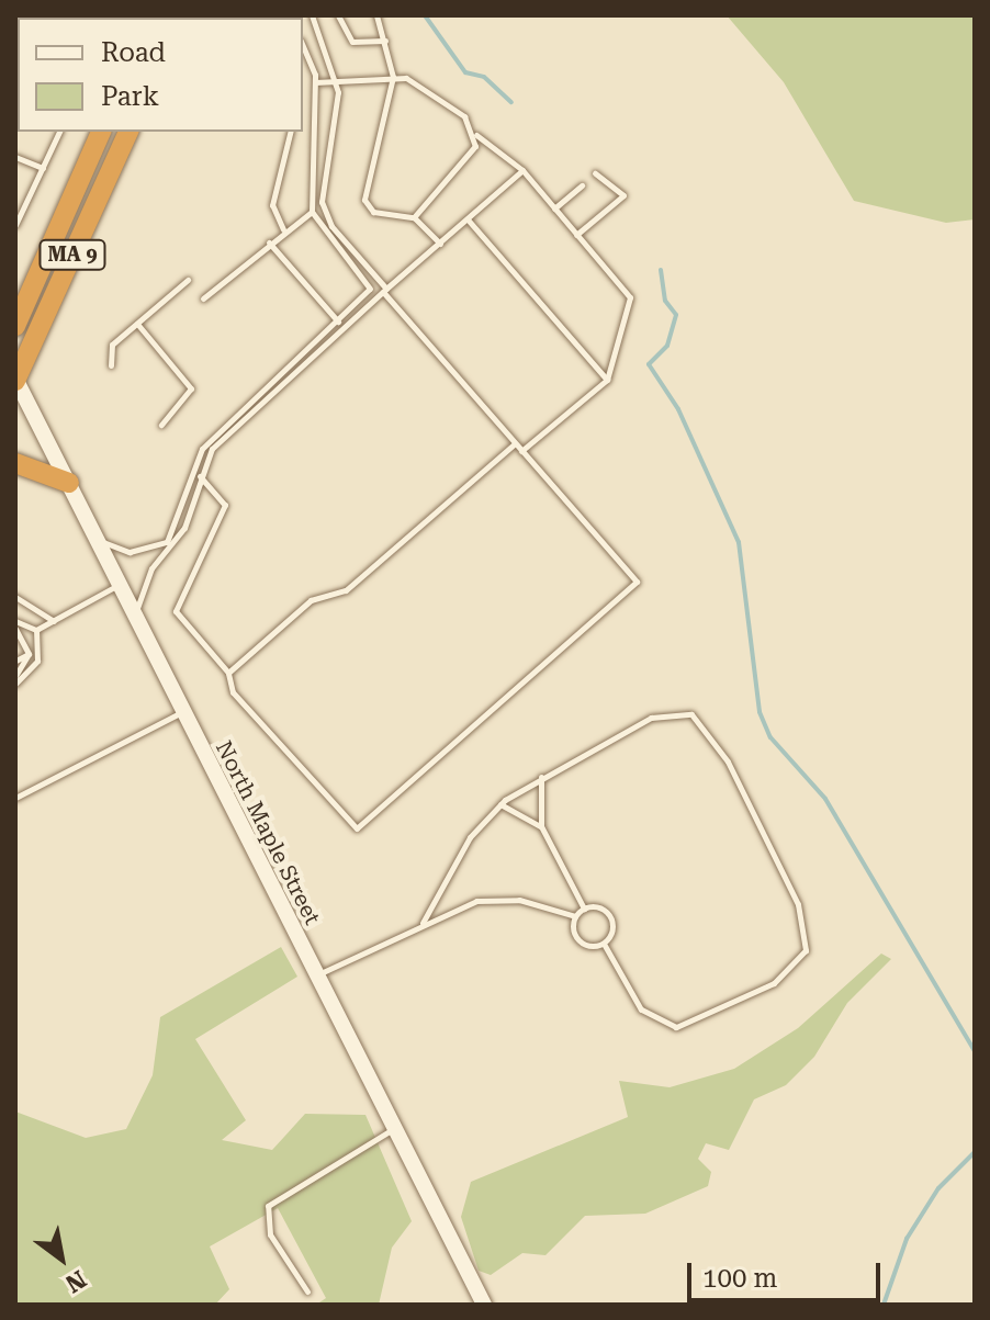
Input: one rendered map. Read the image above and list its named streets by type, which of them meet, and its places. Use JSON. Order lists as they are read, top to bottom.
{
  "streets": {
    "highway": ["MA 9"],
    "main road": ["North Maple Street"]
  },
  "crossings": [
    ["MA 9", "North Maple Street"]
  ],
  "legend": ["Road", "Park"],
  "scale_bar": "100 m",
  "north": "bottom right"
}
